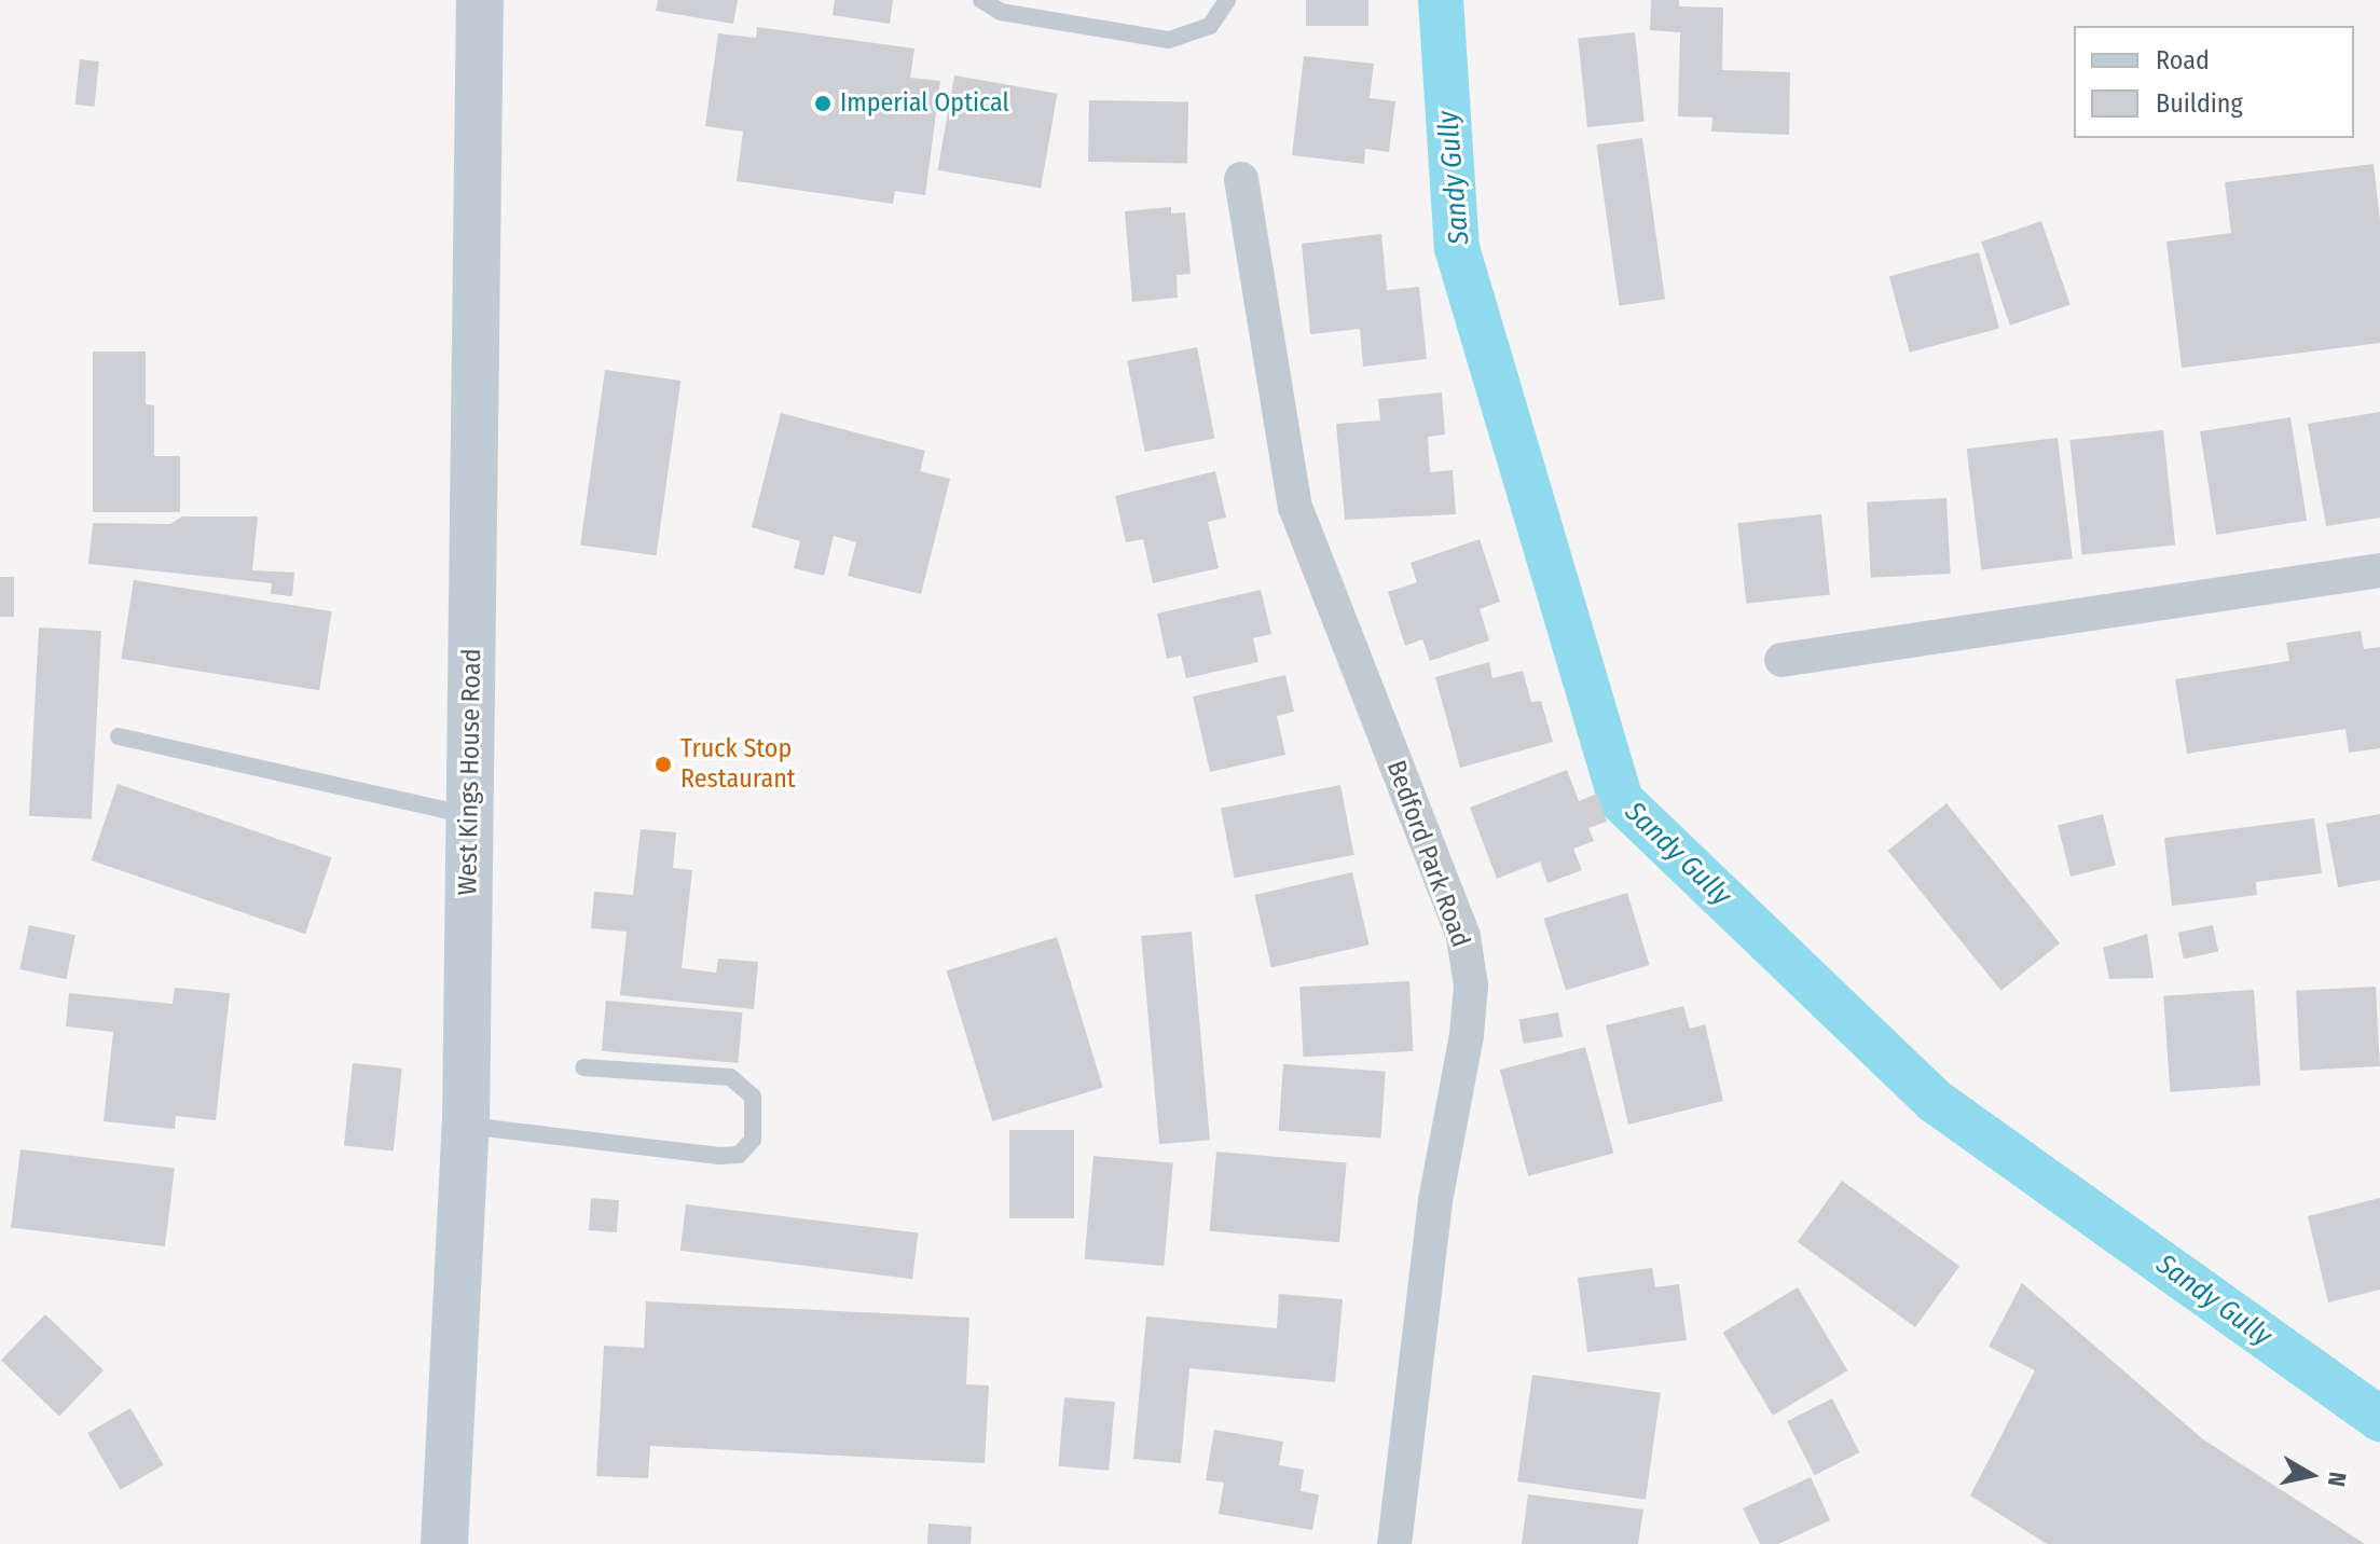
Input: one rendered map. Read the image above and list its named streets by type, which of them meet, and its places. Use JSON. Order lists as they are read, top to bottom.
{
  "streets": {
    "main road": ["West Kings House Road"],
    "street": ["Bedford Park Road"]
  },
  "water": ["Sandy Gully"],
  "places": ["Imperial Optical", "Truck Stop Restaurant"],
  "legend": ["Road", "Building"],
  "north": "right"
}
